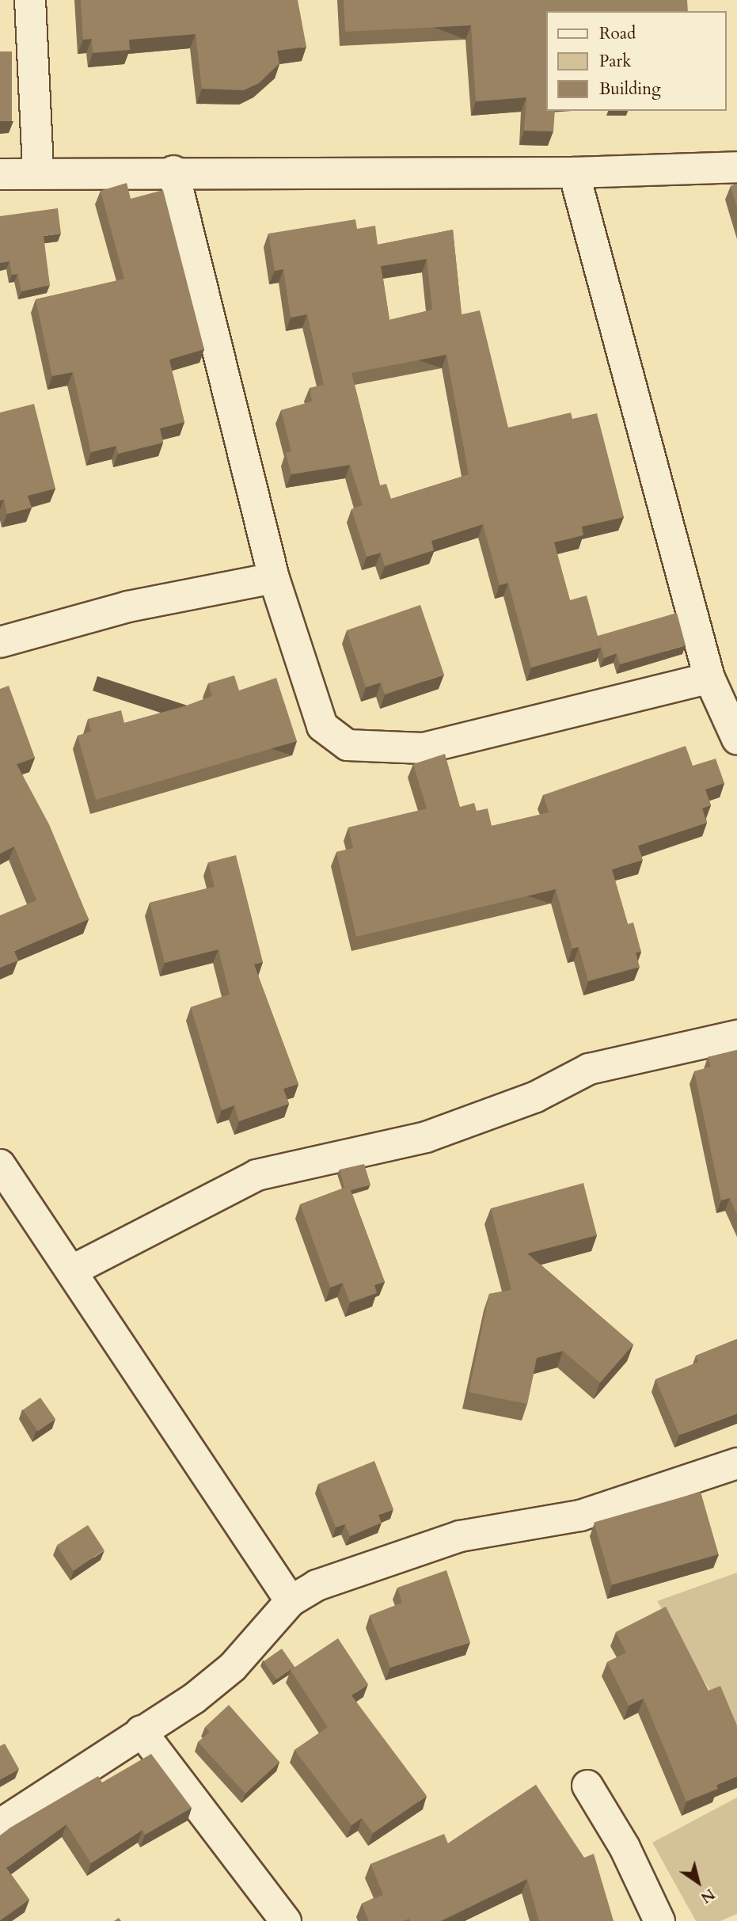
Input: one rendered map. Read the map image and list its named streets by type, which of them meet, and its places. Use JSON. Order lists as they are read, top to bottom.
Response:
{
  "legend": ["Road", "Park", "Building"],
  "north": "bottom right"
}
